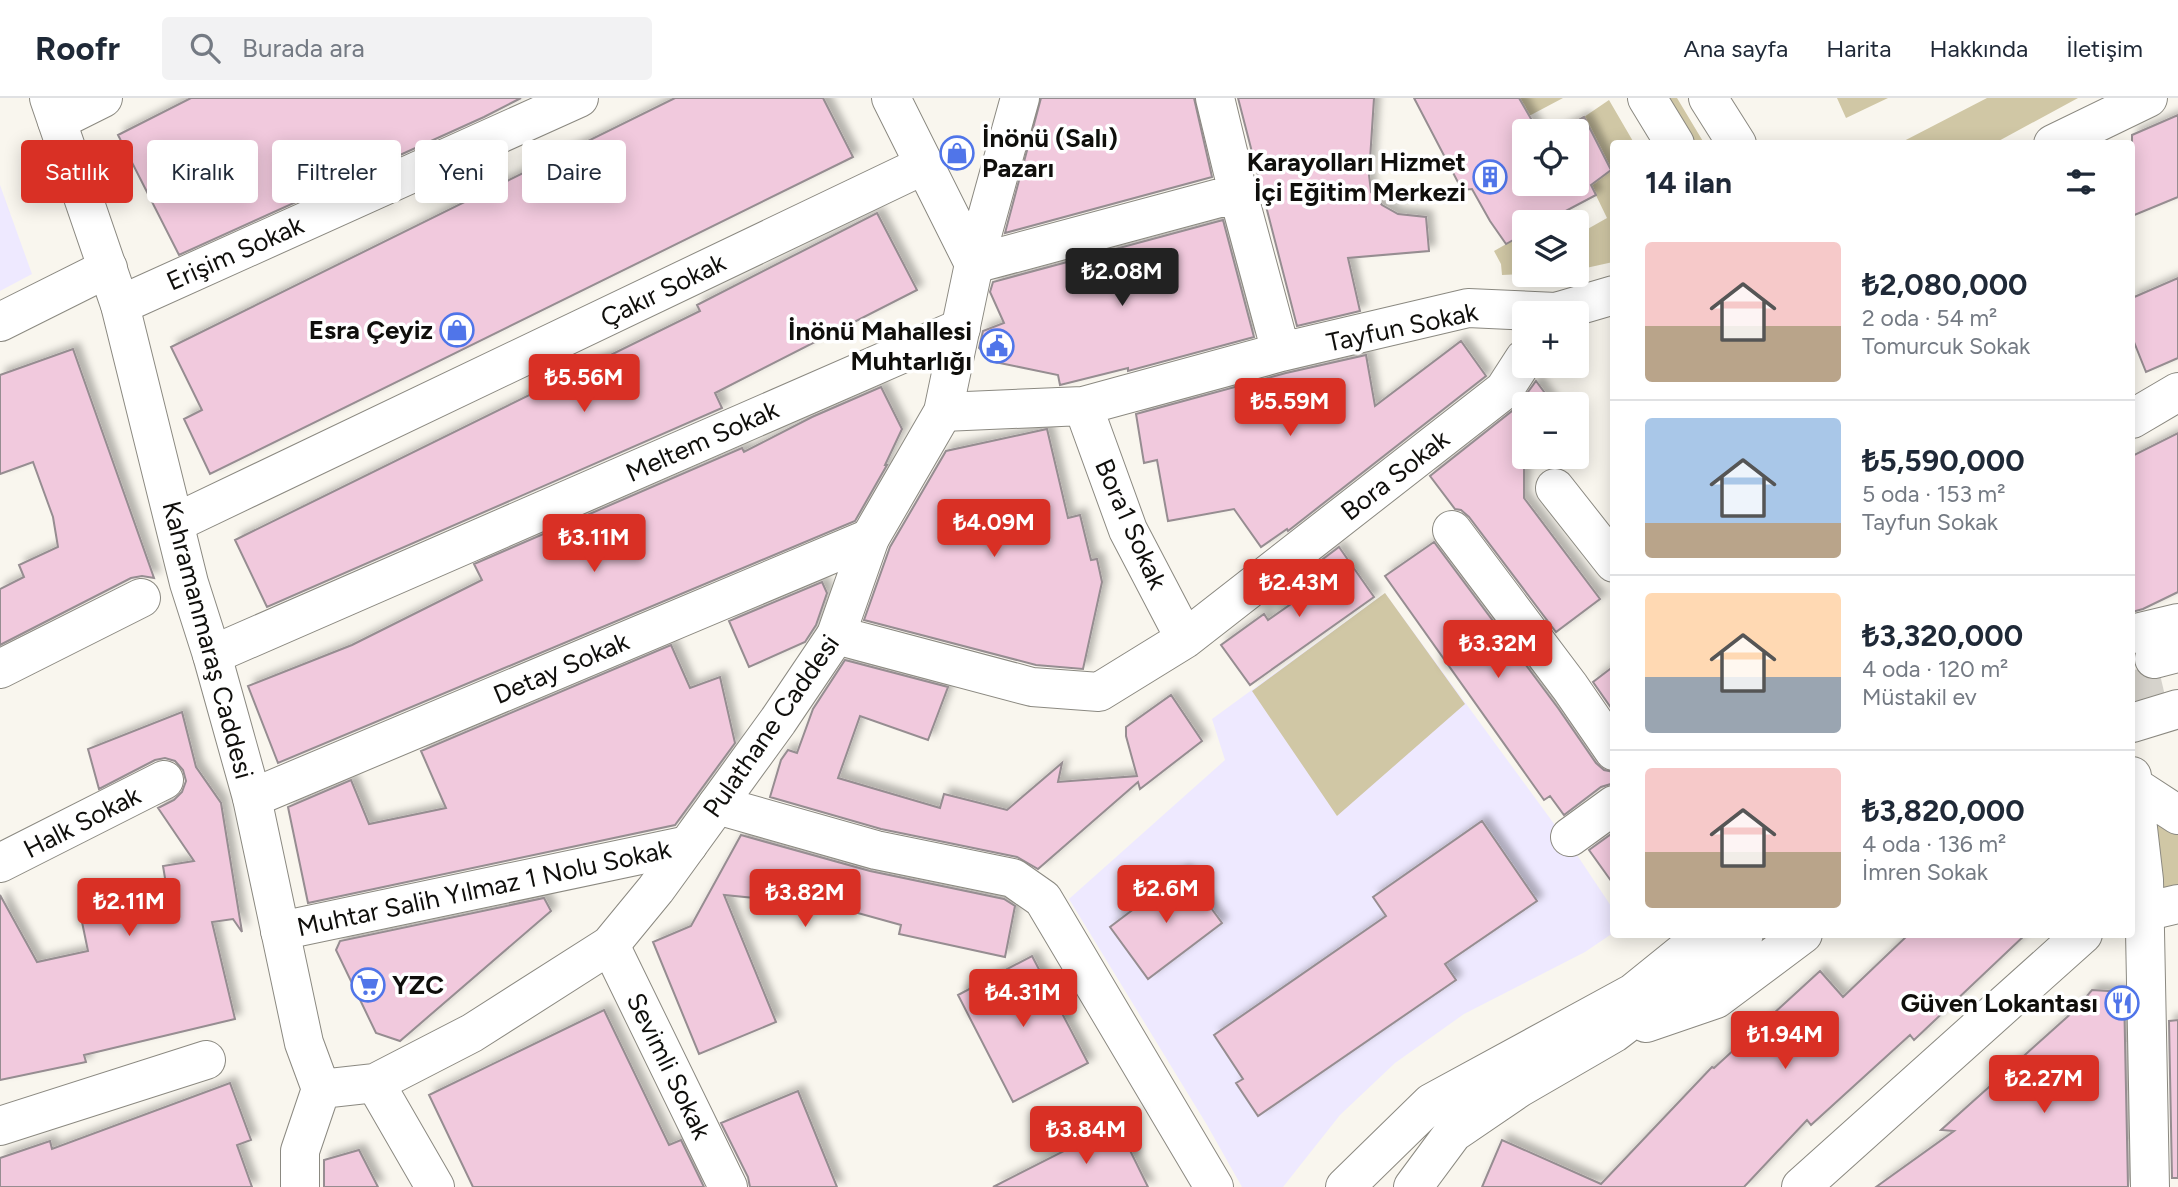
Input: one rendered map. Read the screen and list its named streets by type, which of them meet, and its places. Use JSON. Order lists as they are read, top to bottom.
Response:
{
  "streets": {
    "street": [
      "Erişim Sokak",
      "Çakır Sokak",
      "Tayfun Sokak",
      "Meltem Sokak",
      "Bora Sokak",
      "Bora1 Sokak",
      "Kahramanmaraş Caddesi",
      "Detay Sokak",
      "Pulathane Caddesi",
      "Halk Sokak",
      "Muhtar Salih Yılmaz 1 Nolu Sokak",
      "Sevimli Sokak"
    ]
  },
  "crossings": [
    ["Erişim Sokak", "Kahramanmaraş Caddesi"],
    ["Çakır Sokak", "Kahramanmaraş Caddesi"],
    ["Tayfun Sokak", "Bora1 Sokak"],
    ["Tayfun Sokak", "Pulathane Caddesi"],
    ["Meltem Sokak", "Kahramanmaraş Caddesi"],
    ["Meltem Sokak", "Pulathane Caddesi"],
    ["Bora Sokak", "Bora1 Sokak"],
    ["Bora Sokak", "Pulathane Caddesi"],
    ["Kahramanmaraş Caddesi", "Detay Sokak"],
    ["Kahramanmaraş Caddesi", "Pulathane Caddesi"],
    ["Kahramanmaraş Caddesi", "Muhtar Salih Yılmaz 1 Nolu Sokak"],
    ["Detay Sokak", "Pulathane Caddesi"],
    ["Pulathane Caddesi", "Muhtar Salih Yılmaz 1 Nolu Sokak"],
    ["Pulathane Caddesi", "Sevimli Sokak"]
  ],
  "places": {
    "shop": ["İnönü (Salı) Pazarı", "Esra Çeyiz"],
    "building": ["Karayolları Hizmet İçi Eğitim Merkezi"],
    "public building": ["İnönü Mahallesi Muhtarlığı"],
    "supermarket": ["YZC"],
    "restaurant": ["Güven Lokantası"]
  },
  "page": {
    "header": "Roofr",
    "search": "Burada ara",
    "nav": [
      "Ana sayfa",
      "Harita",
      "Hakkında",
      "İletişim"
    ],
    "map_buttons": ["+", "−"],
    "chip": [
      "Satılık",
      "Kiralık",
      "Filtreler",
      "Yeni",
      "Daire"
    ],
    "heading": "14 ilan",
    "list": [
      {
        "name": "₺2,080,000",
        "note": "2 oda · 54 m² · Tomurcuk Sokak"
      },
      {
        "name": "₺5,590,000",
        "note": "5 oda · 153 m² · Tayfun Sokak"
      },
      {
        "name": "₺3,320,000",
        "note": "4 oda · 120 m² · Müstakil ev"
      },
      {
        "name": "₺3,820,000",
        "note": "4 oda · 136 m² · İmren Sokak"
      }
    ],
    "price": [
      "₺2.08M",
      "₺5.56M",
      "₺5.59M",
      "₺4.09M",
      "₺3.11M",
      "₺2.43M",
      "₺3.32M",
      "₺2.6M",
      "₺3.82M",
      "₺2.11M",
      "₺4.31M",
      "₺1.94M",
      "₺2.27M",
      "₺3.84M"
    ]
  }
}
